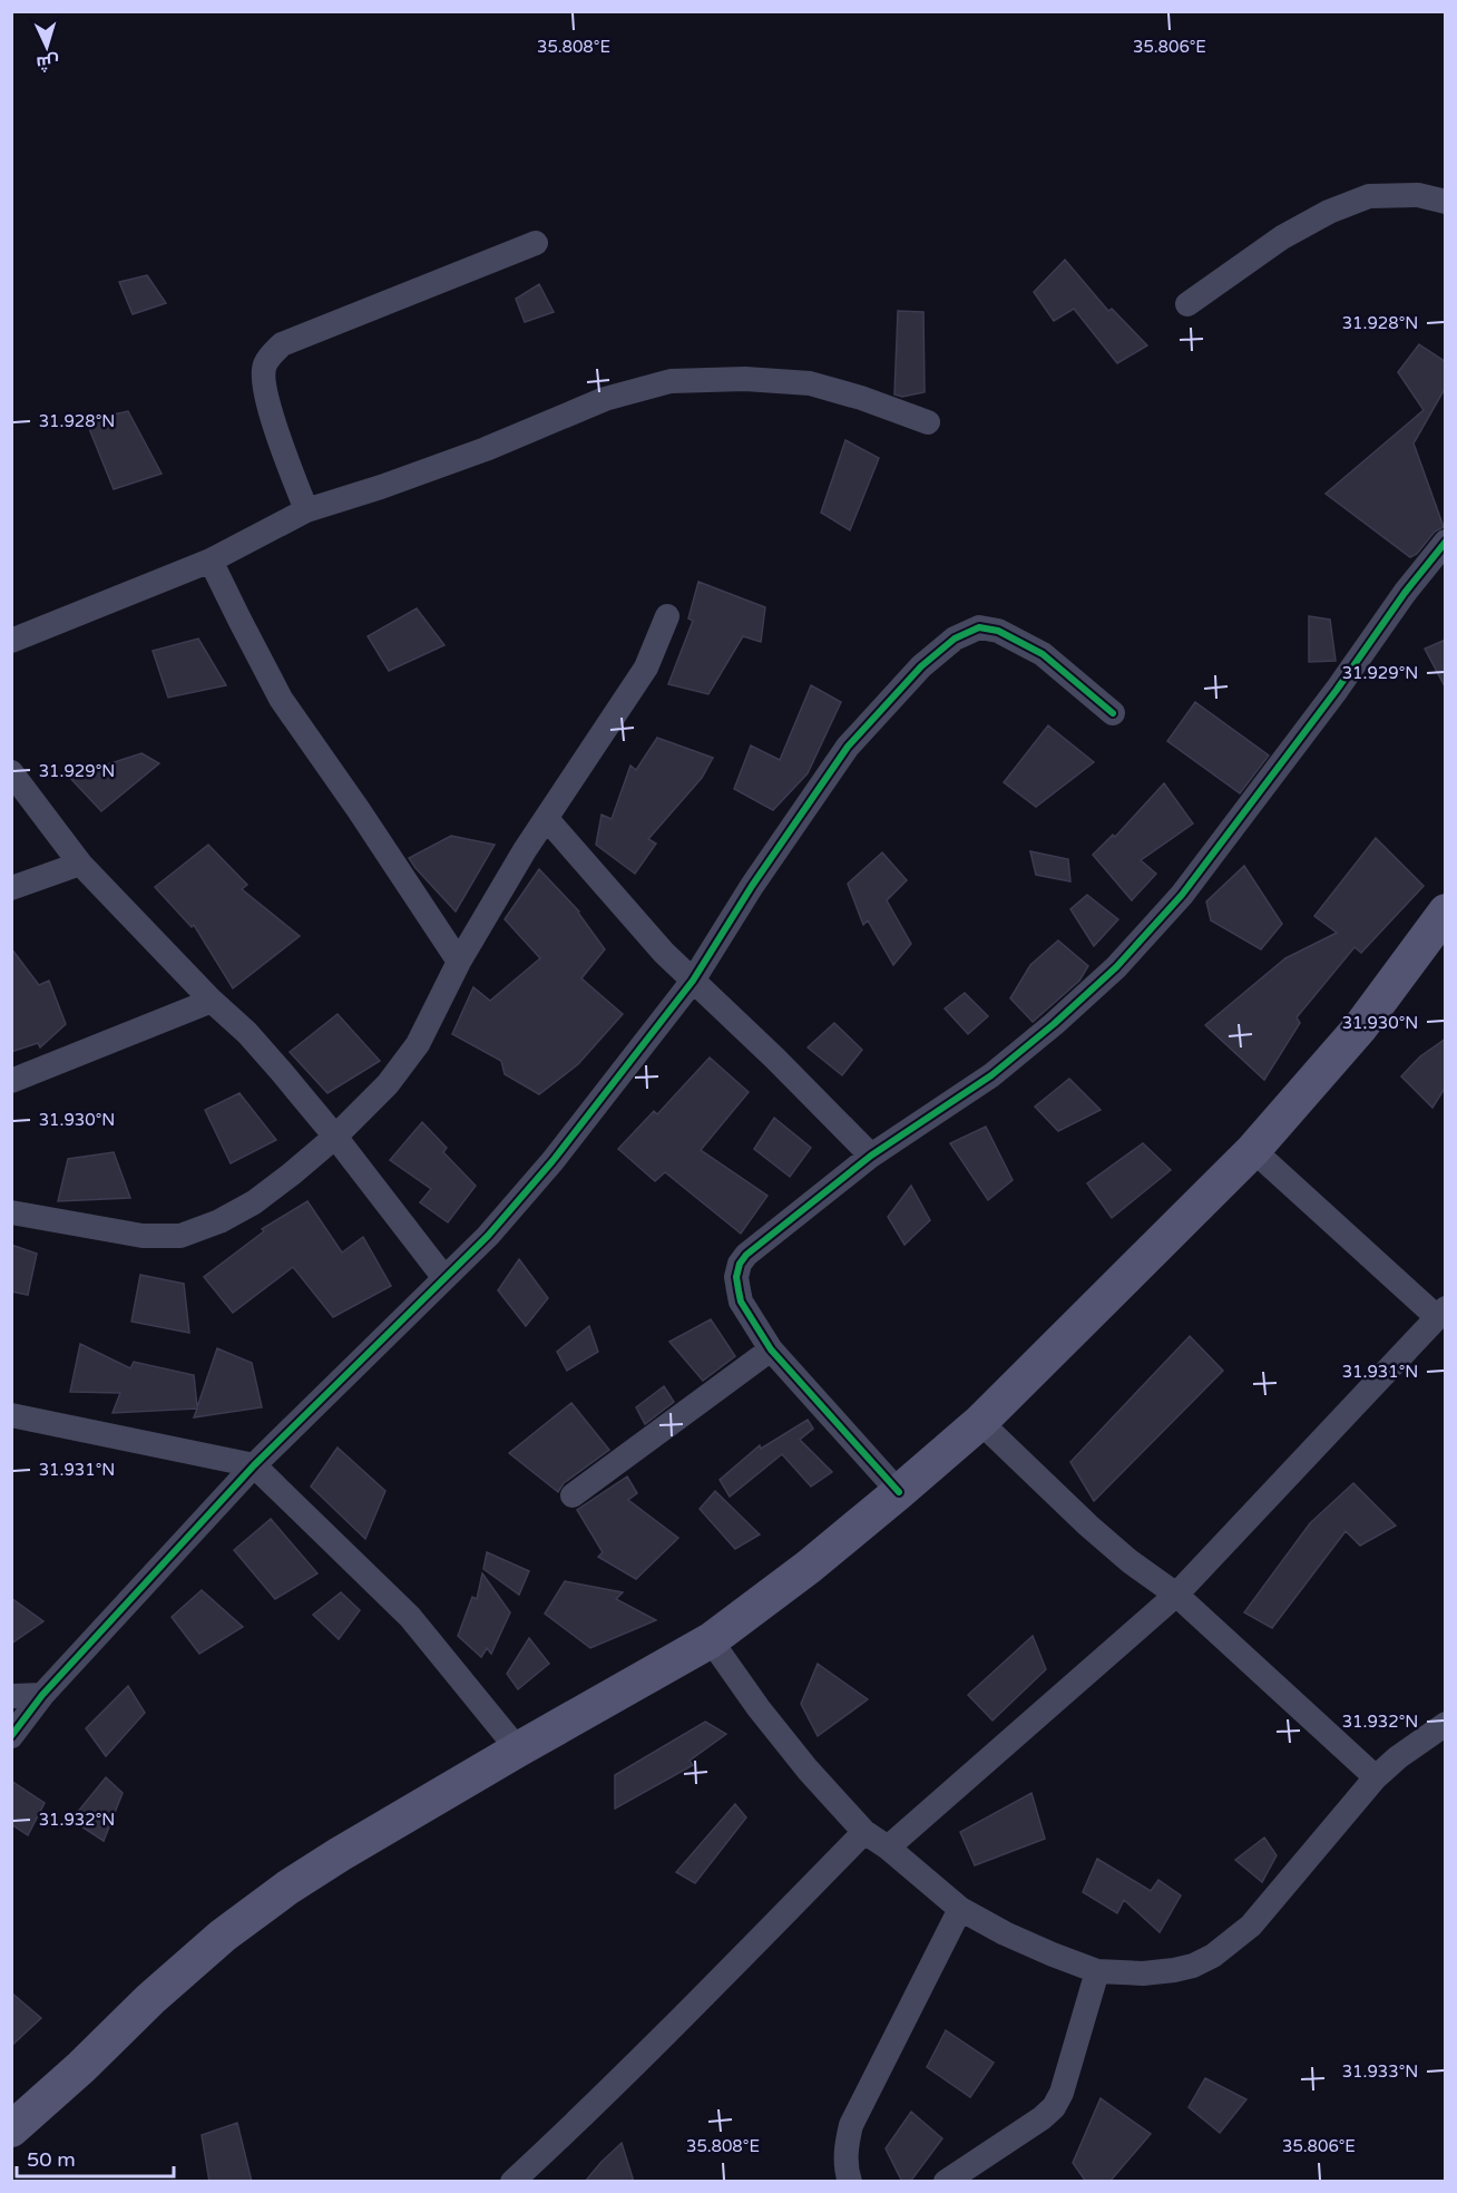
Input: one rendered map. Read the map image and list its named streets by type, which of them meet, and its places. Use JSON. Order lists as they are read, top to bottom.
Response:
{
  "scale_bar": "50 m",
  "north": "bottom",
  "coordinates": [
    "35.808°E",
    "35.806°E",
    "31.928°N",
    "31.929°N",
    "31.930°N",
    "31.931°N",
    "31.932°N",
    "31.933°N"
  ]
}
